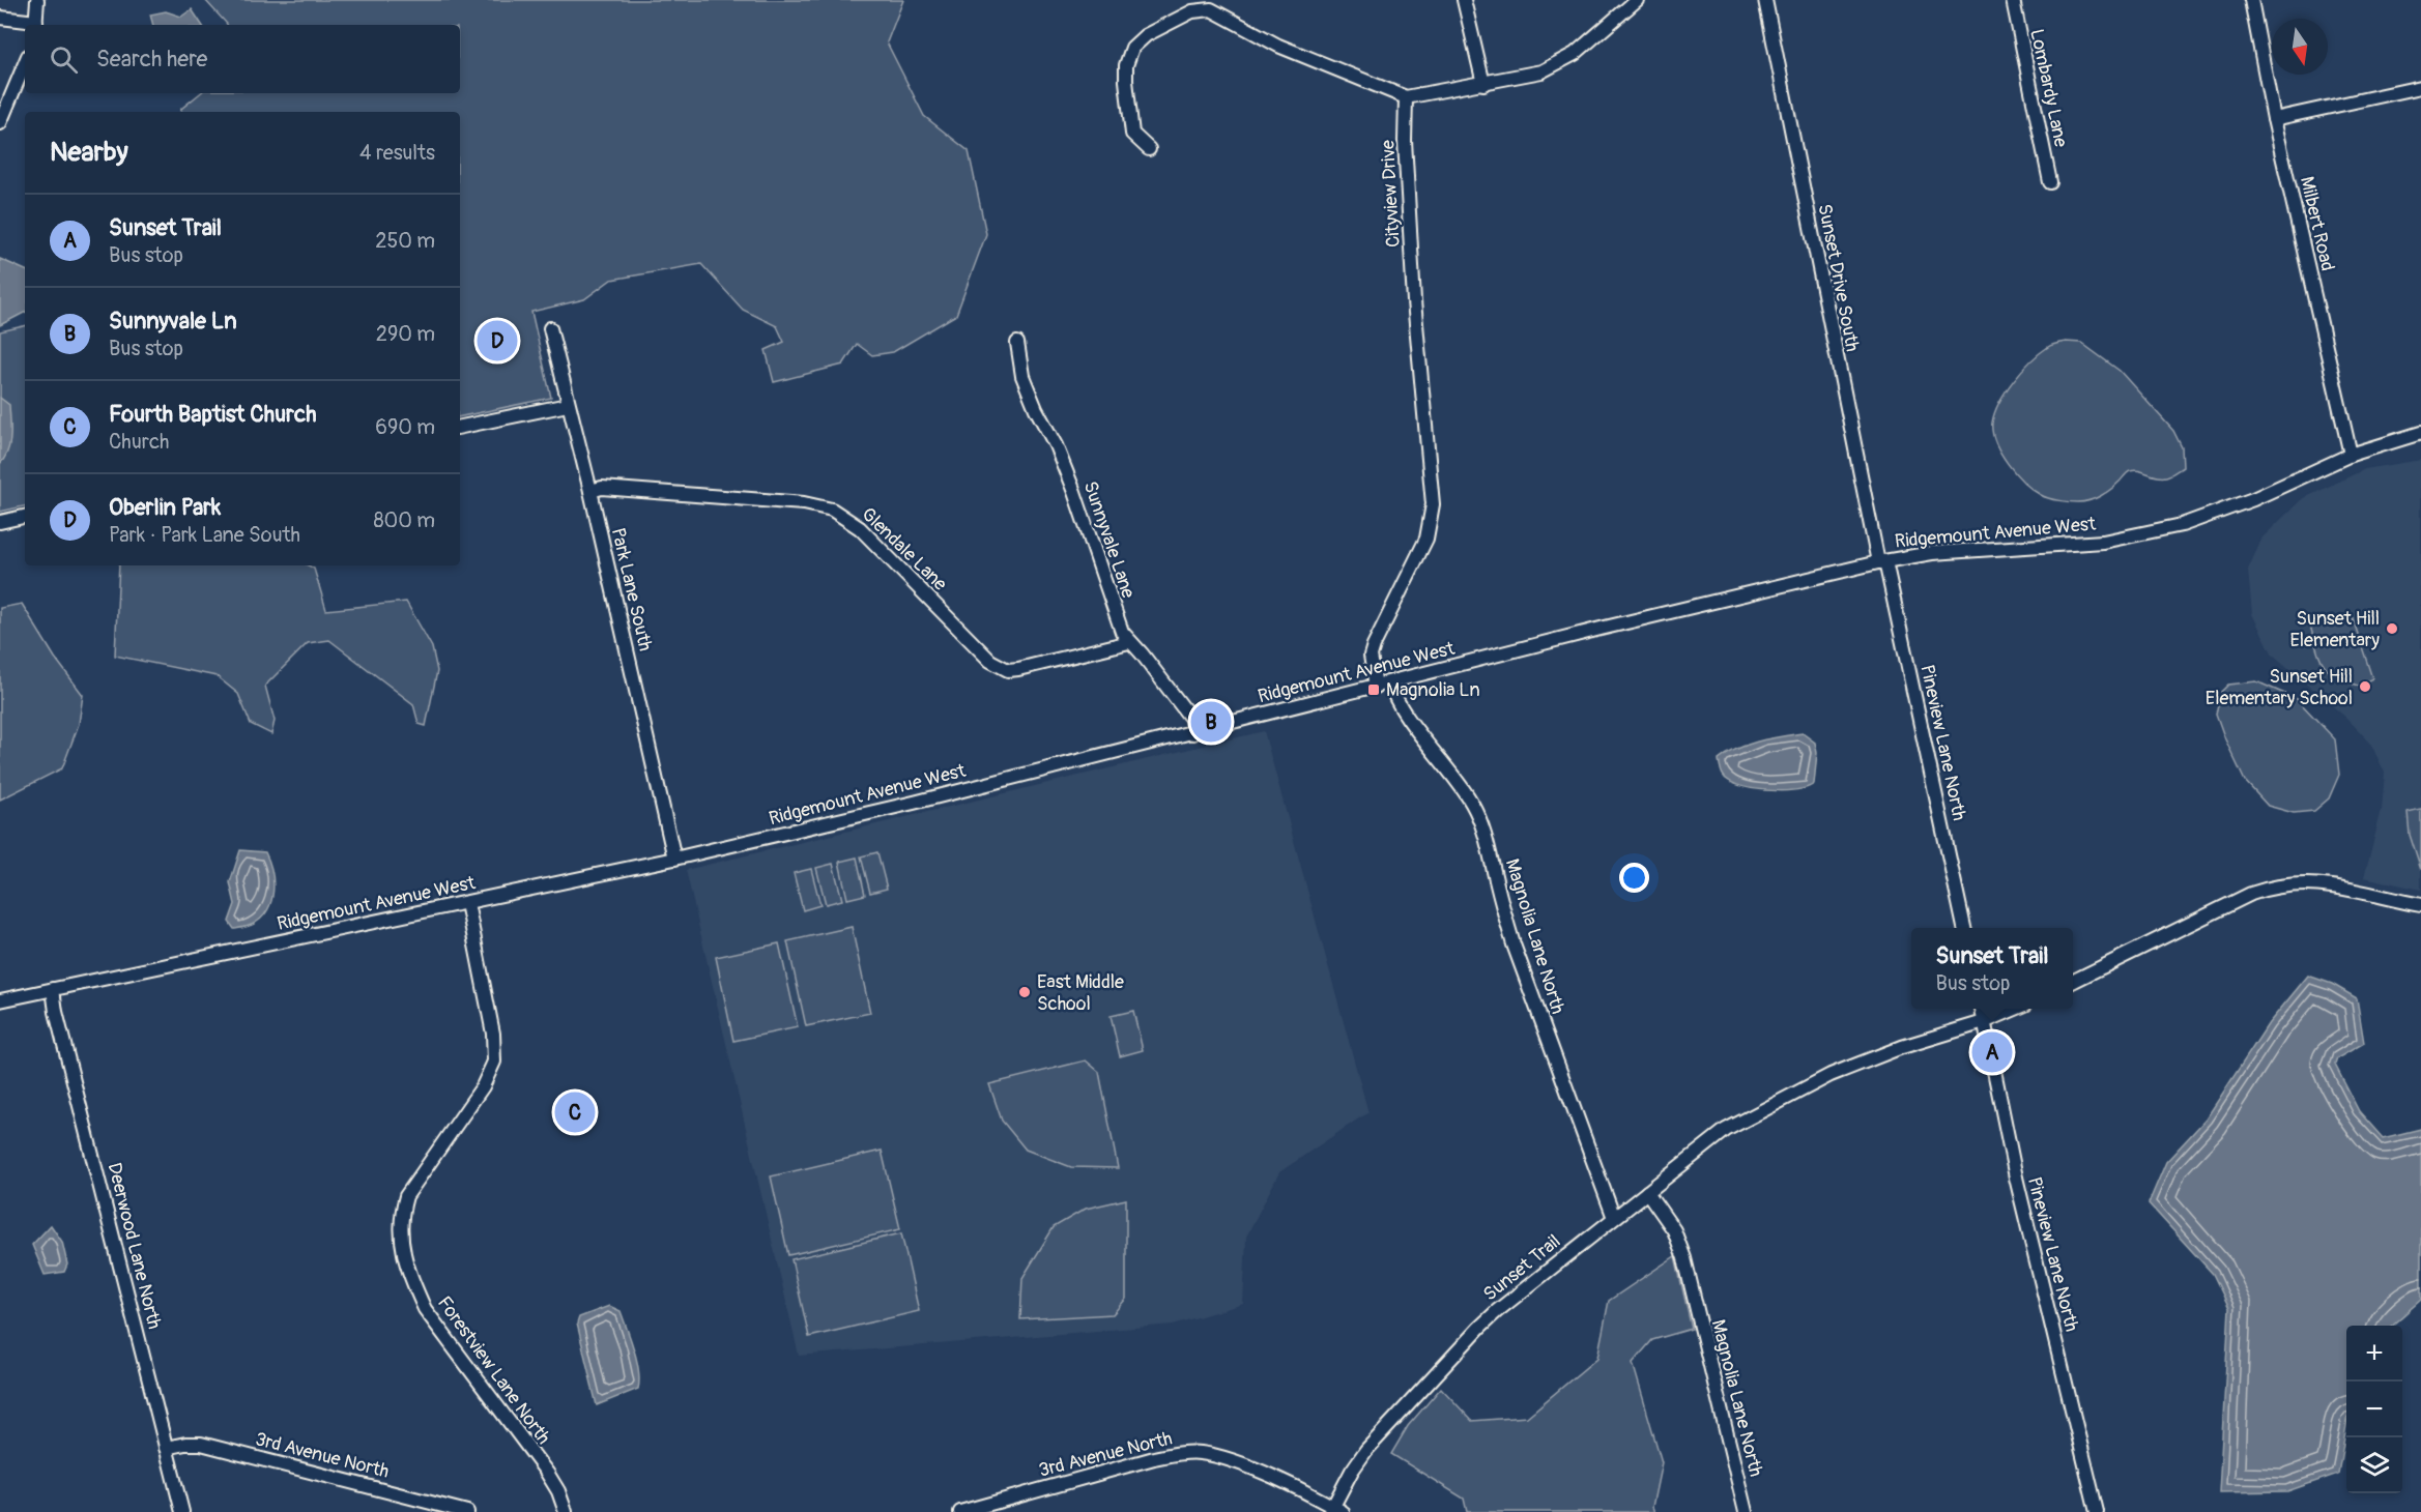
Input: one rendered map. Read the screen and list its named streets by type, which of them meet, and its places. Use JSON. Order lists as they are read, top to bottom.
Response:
{
  "streets": {
    "street": [
      "Lombardy Lane",
      "Cityview Drive",
      "Milbert Road",
      "Sunset Drive South",
      "Ridgemount Avenue West",
      "Sunnyvale Lane",
      "Glendale Lane",
      "Park Lane South",
      "Pineview Lane North",
      "Magnolia Lane North",
      "Deerwood Lane North",
      "Sunset Trail",
      "Forestview Lane North",
      "3rd Avenue North"
    ]
  },
  "crossings": [
    ["Cityview Drive", "Ridgemount Avenue West"],
    ["Milbert Road", "Ridgemount Avenue West"],
    ["Sunset Drive South", "Ridgemount Avenue West"],
    ["Sunset Drive South", "Pineview Lane North"],
    ["Ridgemount Avenue West", "Sunnyvale Lane"],
    ["Ridgemount Avenue West", "Park Lane South"],
    ["Ridgemount Avenue West", "Pineview Lane North"],
    ["Ridgemount Avenue West", "Magnolia Lane North"],
    ["Ridgemount Avenue West", "Deerwood Lane North"],
    ["Ridgemount Avenue West", "Forestview Lane North"],
    ["Sunnyvale Lane", "Glendale Lane"],
    ["Glendale Lane", "Park Lane South"],
    ["Pineview Lane North", "Sunset Trail"],
    ["Magnolia Lane North", "Sunset Trail"],
    ["Deerwood Lane North", "3rd Avenue North"],
    ["Sunset Trail", "3rd Avenue North"]
  ],
  "places": {
    "other": ["Sunset Hill Elementary", "Sunset Hill Elementary School", "East Middle School"],
    "transit": ["Magnolia Ln"]
  },
  "north": "bottom",
  "page": {
    "search": "Search here",
    "heading": ["Nearby", "4 results"],
    "list": [
      {
        "mark": "A",
        "name": "Sunset Trail",
        "note": "Bus stop",
        "value": "250 m"
      },
      {
        "mark": "B",
        "name": "Sunnyvale Ln",
        "note": "Bus stop",
        "value": "290 m"
      },
      {
        "mark": "C",
        "name": "Fourth Baptist Church",
        "note": "Church",
        "value": "690 m"
      },
      {
        "mark": "D",
        "name": "Oberlin Park",
        "note": "Park · Park Lane South",
        "value": "800 m"
      }
    ],
    "pins": [
      "D",
      "B",
      "A",
      "C"
    ],
    "popup": ["Sunset Trail", "Bus stop"],
    "map_buttons": ["+", "−"]
  }
}
